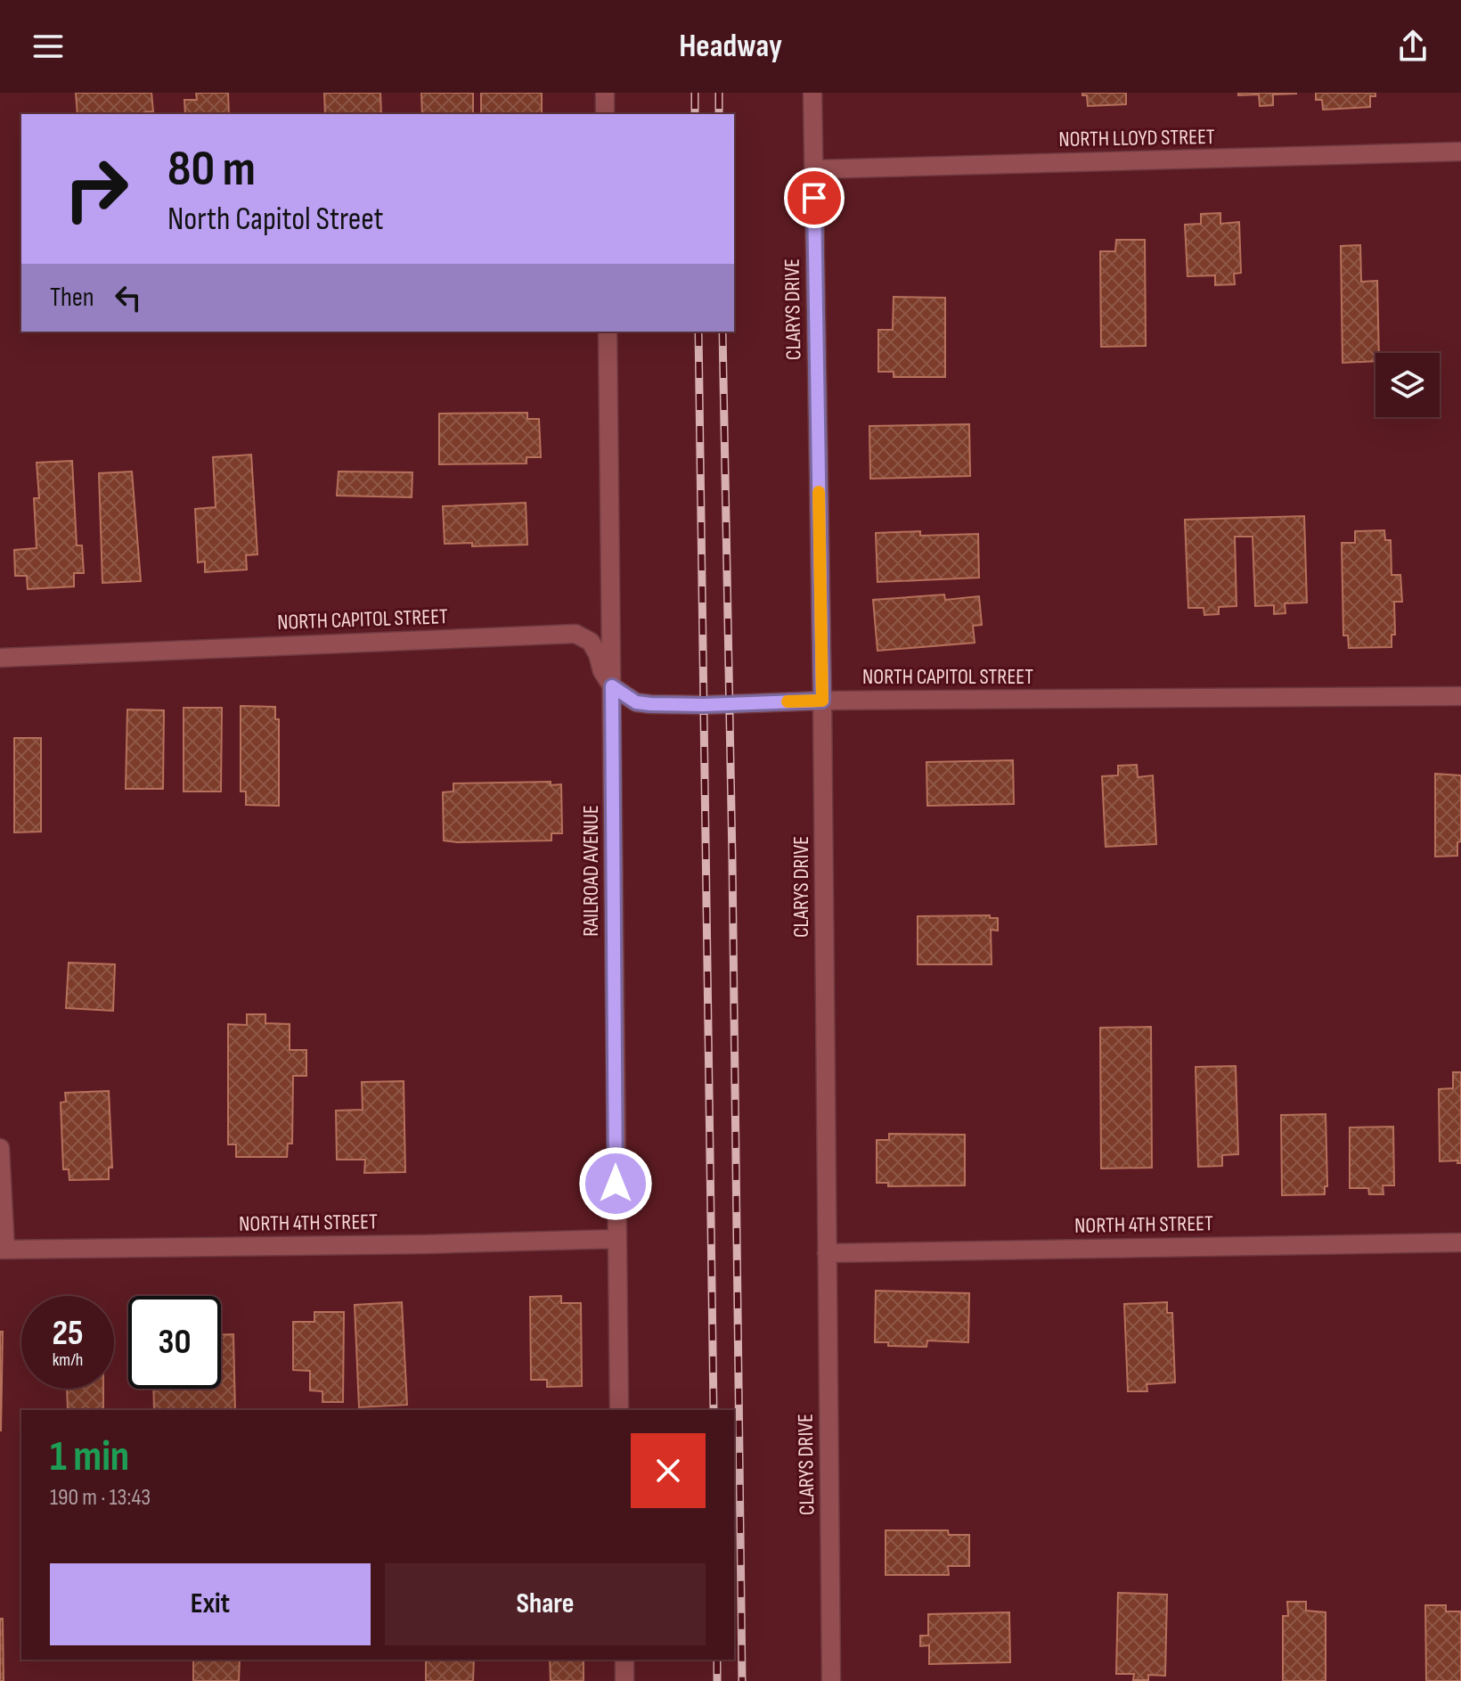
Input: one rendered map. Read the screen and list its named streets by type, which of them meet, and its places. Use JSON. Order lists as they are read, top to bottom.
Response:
{
  "streets": {
    "street": [
      "NORTH LLOYD STREET",
      "CLARYS DRIVE",
      "NORTH CAPITOL STREET",
      "RAILROAD AVENUE",
      "NORTH 4TH STREET"
    ]
  },
  "crossings": [
    ["NORTH LLOYD STREET", "CLARYS DRIVE"],
    ["CLARYS DRIVE", "NORTH CAPITOL STREET"],
    ["CLARYS DRIVE", "NORTH 4TH STREET"],
    ["NORTH CAPITOL STREET", "RAILROAD AVENUE"],
    ["RAILROAD AVENUE", "NORTH 4TH STREET"]
  ],
  "page": {
    "header": "Headway",
    "turn": ["80 m", "North Capitol Street"],
    "then": "Then",
    "speed": "25 km/h",
    "limit": "30",
    "heading": ["1 min", "190 m · 13:43"],
    "buttons": ["Exit", "Share"]
  }
}
